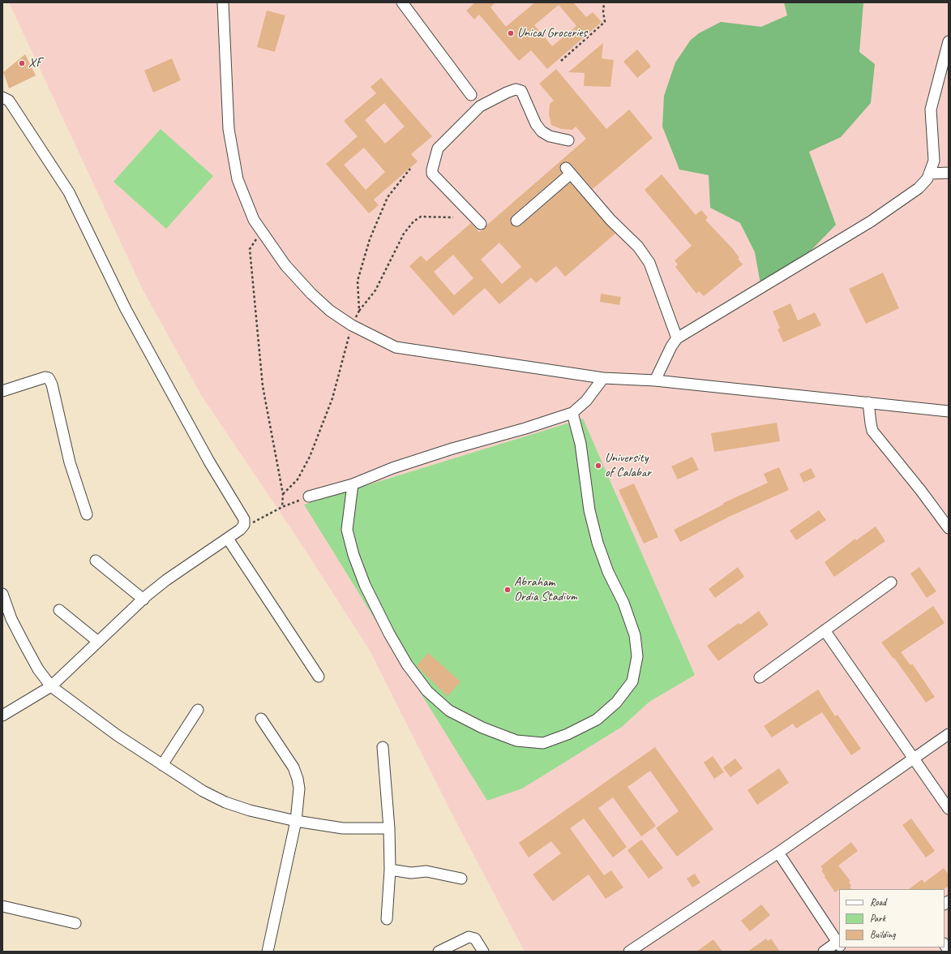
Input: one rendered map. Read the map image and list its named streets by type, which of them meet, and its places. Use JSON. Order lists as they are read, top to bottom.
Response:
{
  "places": [
    "Unical Groceries",
    "XF",
    "University of Calabar",
    "Abraham Ordia Stadium"
  ],
  "legend": ["Road", "Park", "Building"]
}
